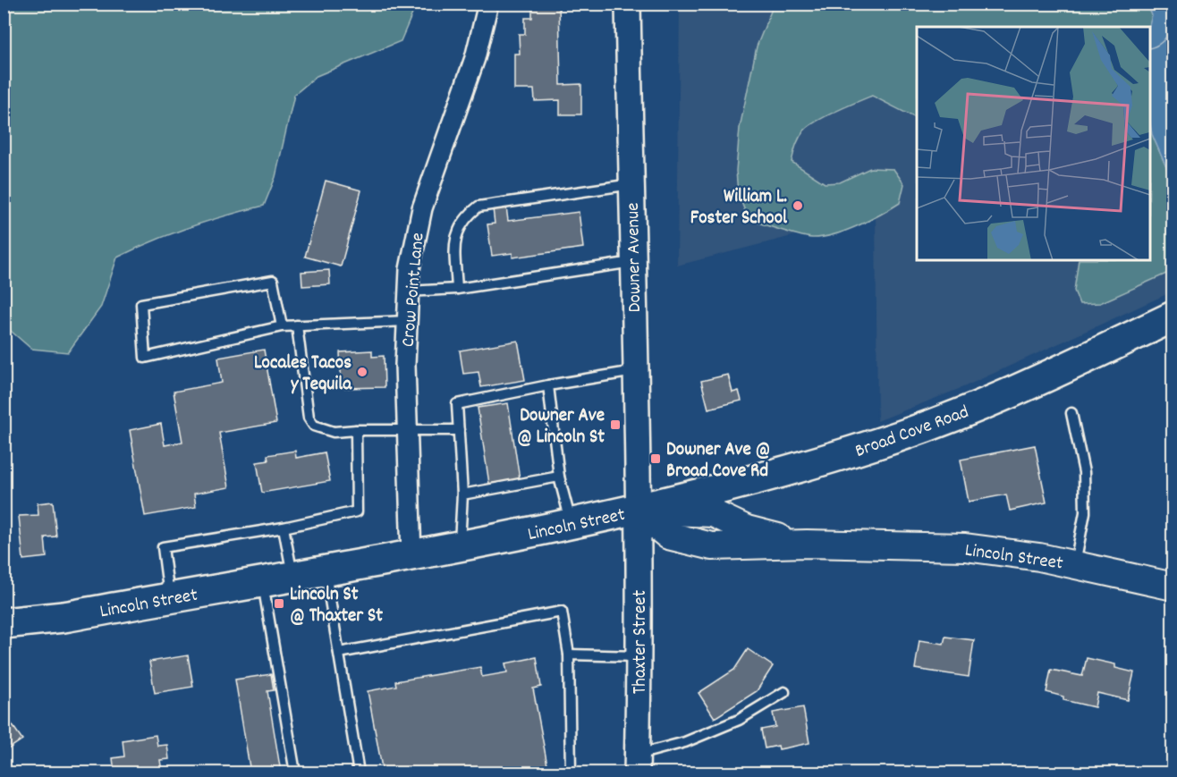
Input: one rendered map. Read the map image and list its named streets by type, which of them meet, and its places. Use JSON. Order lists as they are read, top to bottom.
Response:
{
  "streets": {
    "main road": ["Broad Cove Road", "Lincoln Street"],
    "street": ["Downer Avenue", "Crow Point Lane", "Thaxter Street"]
  },
  "crossings": [
    ["Downer Avenue", "Broad Cove Road"],
    ["Downer Avenue", "Lincoln Street"],
    ["Downer Avenue", "Thaxter Street"],
    ["Crow Point Lane", "Lincoln Street"],
    ["Broad Cove Road", "Lincoln Street"],
    ["Broad Cove Road", "Thaxter Street"],
    ["Lincoln Street", "Thaxter Street"]
  ],
  "places": {
    "other": ["William L. Foster School", "Locales Tacos y Tequila"],
    "transit": ["Downer Ave @ Lincoln St", "Downer Ave @ Broad Cove Rd", "Lincoln St @ Thaxter St"]
  }
}
